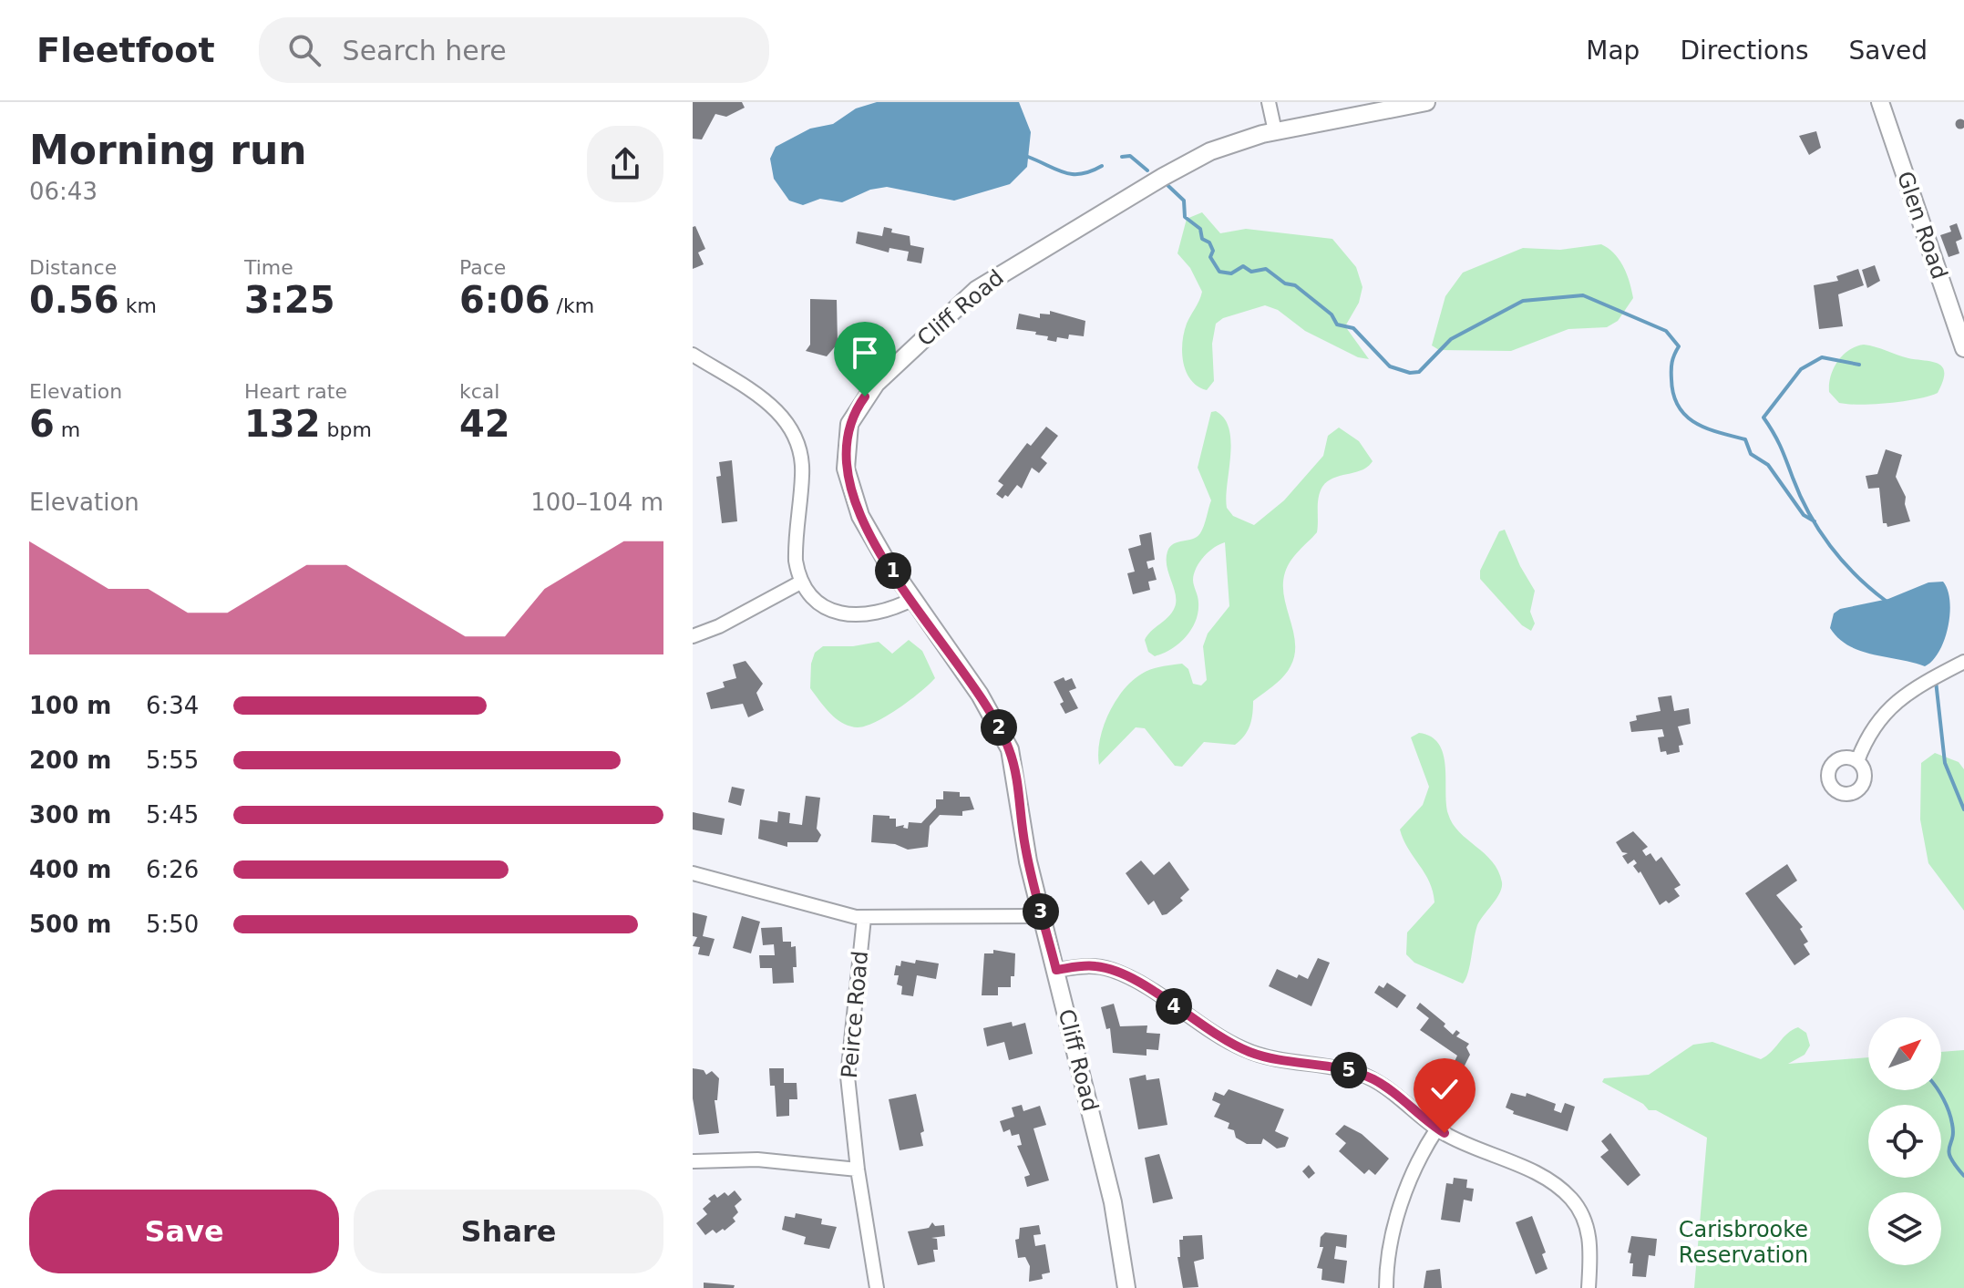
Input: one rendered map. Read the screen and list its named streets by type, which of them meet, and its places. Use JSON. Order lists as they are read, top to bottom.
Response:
{
  "streets": {
    "street": ["Glen Road", "Cliff Road", "Peirce Road"]
  },
  "parks": ["Carisbrooke Reservation"],
  "north": "top right",
  "page": {
    "header": "Fleetfoot",
    "search": "Search here",
    "nav": ["Map", "Directions", "Saved"],
    "heading": ["Morning run", "06:43"],
    "stats": [
      ["Distance", "0.56 km"],
      ["Time", "3:25"],
      ["Pace", "6:06 /km"],
      ["Elevation", "6 m"],
      ["Heart rate", "132 bpm"],
      ["kcal", "42"]
    ],
    "chart": ["Elevation", "100–104 m"],
    "pins": [
      "1",
      "2",
      "3",
      "4",
      "5"
    ],
    "list": [
      {
        "name": "100 m",
        "note": "6:34"
      },
      {
        "name": "200 m",
        "note": "5:55"
      },
      {
        "name": "300 m",
        "note": "5:45"
      },
      {
        "name": "400 m",
        "note": "6:26"
      },
      {
        "name": "500 m",
        "note": "5:50"
      }
    ],
    "buttons": ["Save", "Share"]
  }
}
